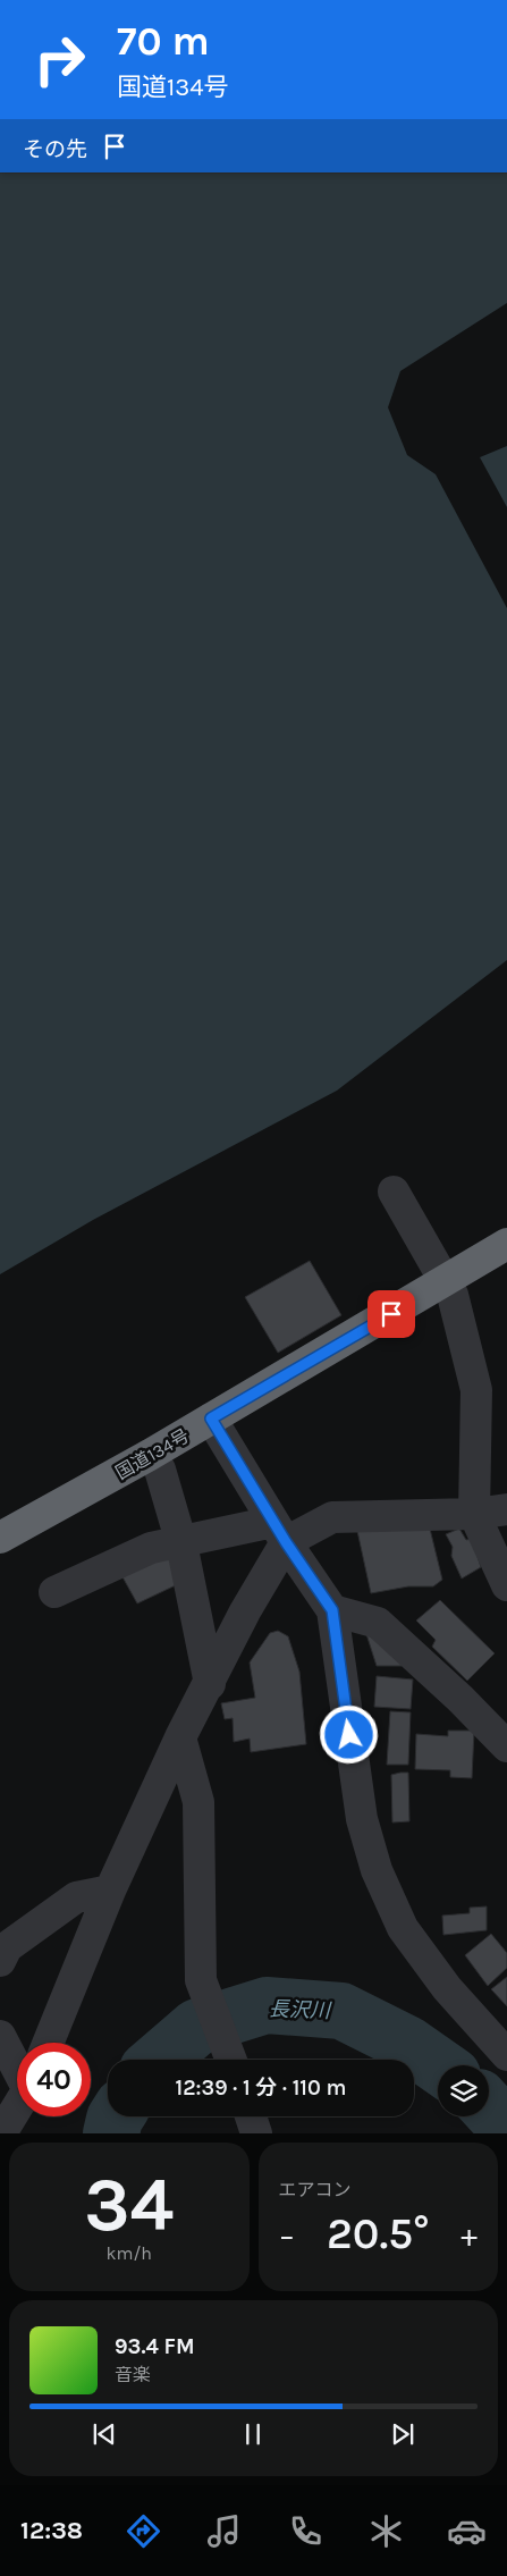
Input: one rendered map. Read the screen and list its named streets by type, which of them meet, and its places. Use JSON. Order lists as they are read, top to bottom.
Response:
{
  "streets": {
    "highway": ["国道134号"]
  },
  "water": ["長沢川"],
  "page": {
    "turn": ["70 m", "国道134号"],
    "then": "その先",
    "limit": "40",
    "trip": "12:39 · 1 分 · 110 m",
    "tile": [
      ["34", "km/h"],
      "エアコン"
    ],
    "heat": ["−", "20.5°", "+"],
    "song": ["93.4 FM", "音楽"],
    "tabs": "12:38"
  }
}
